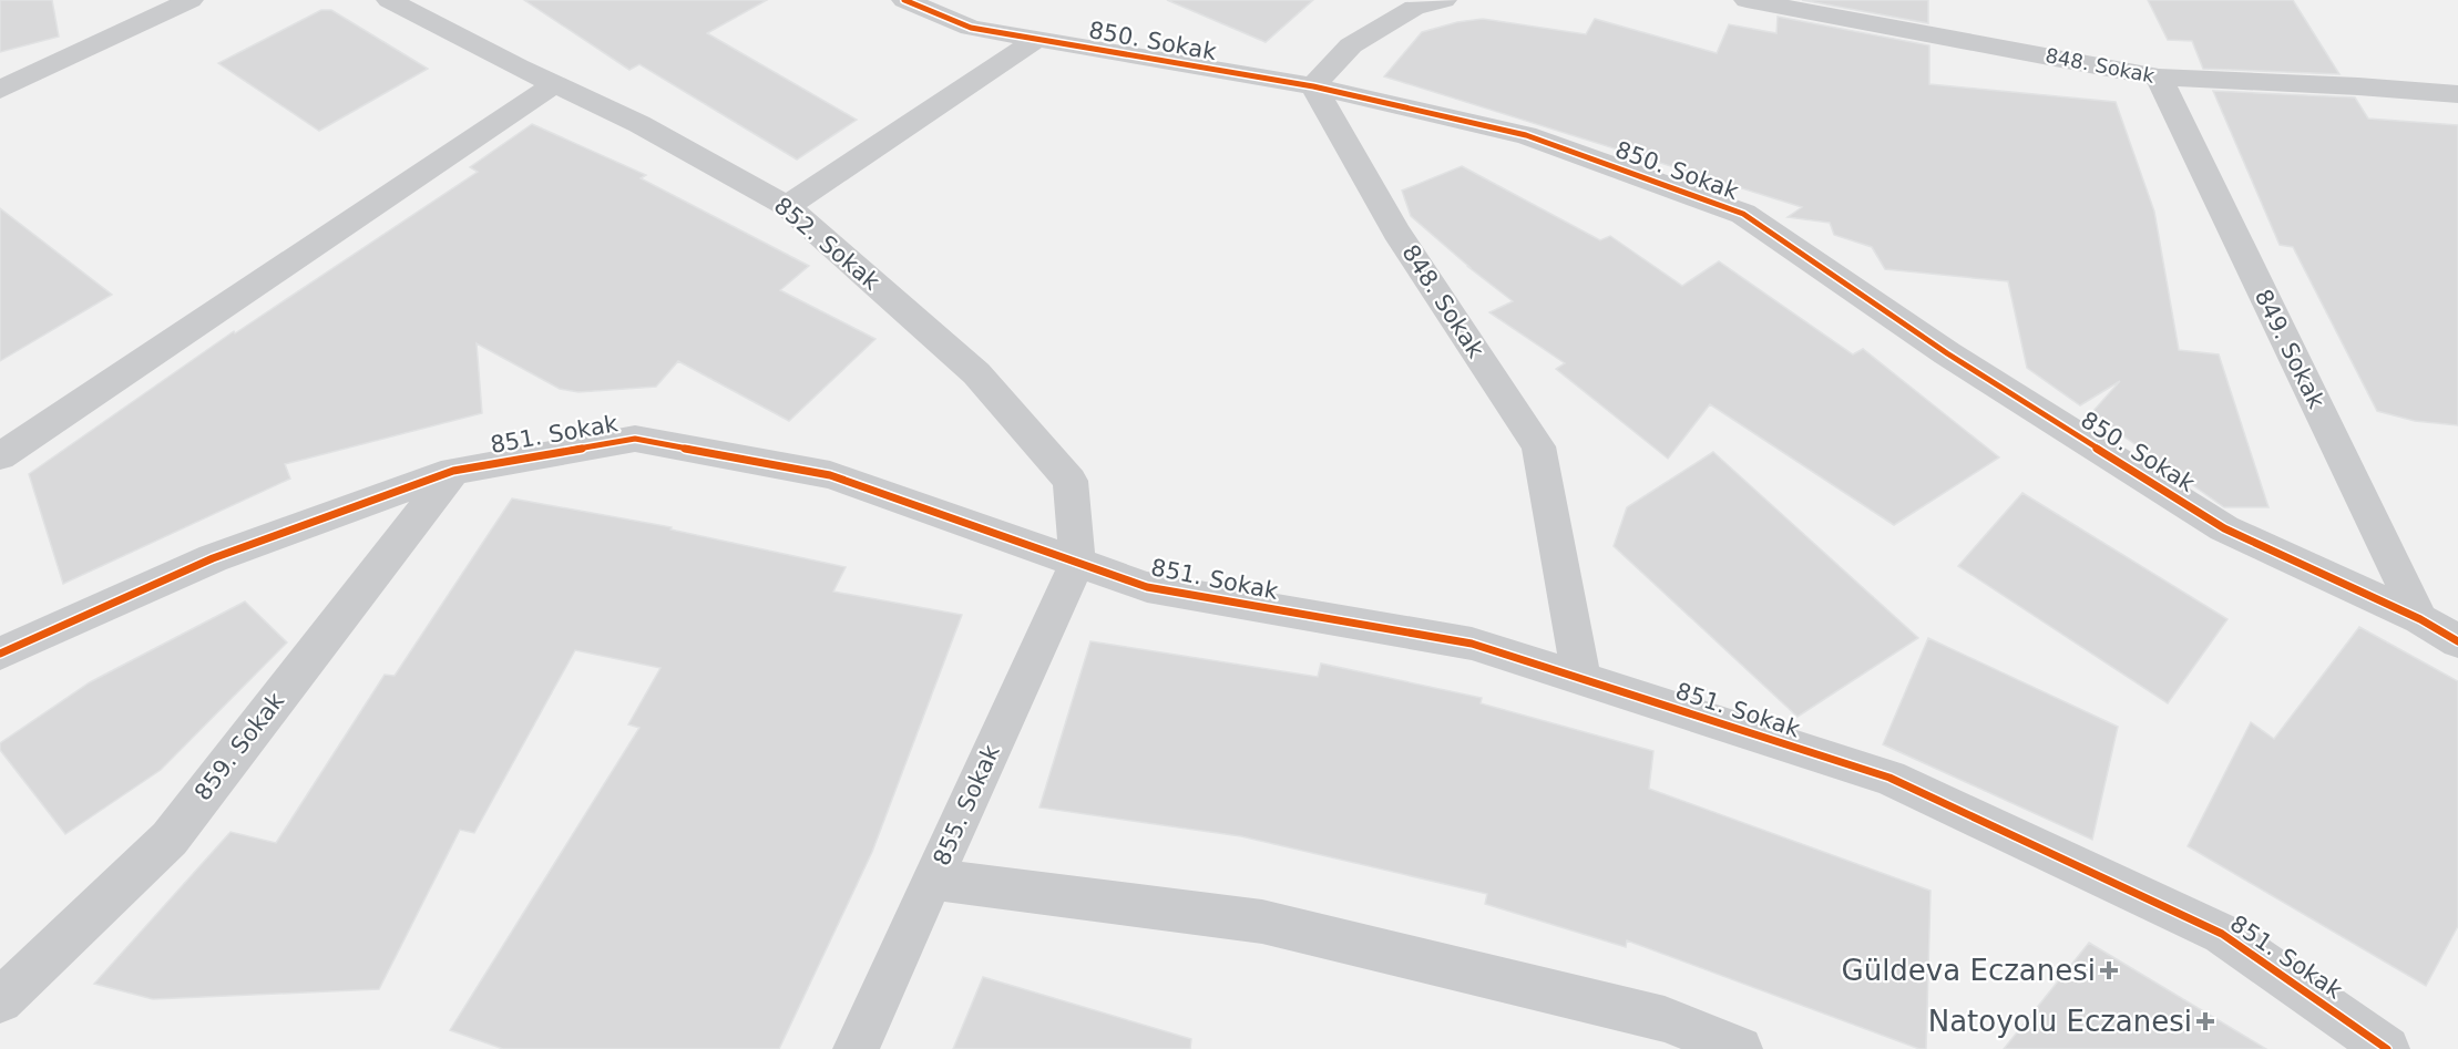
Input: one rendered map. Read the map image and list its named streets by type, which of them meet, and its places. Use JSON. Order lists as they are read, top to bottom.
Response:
{
  "streets": {
    "street": [
      "850. Sokak",
      "848. Sokak",
      "852. Sokak",
      "849. Sokak",
      "851. Sokak",
      "859. Sokak",
      "855. Sokak"
    ]
  },
  "crossings": [
    ["850. Sokak", "848. Sokak"],
    ["850. Sokak", "849. Sokak"],
    ["848. Sokak", "849. Sokak"],
    ["848. Sokak", "851. Sokak"],
    ["852. Sokak", "851. Sokak"],
    ["852. Sokak", "855. Sokak"],
    ["851. Sokak", "859. Sokak"],
    ["851. Sokak", "855. Sokak"]
  ],
  "places": {
    "health": ["Güldeva Eczanesi", "Natoyolu Eczanesi"]
  }
}
